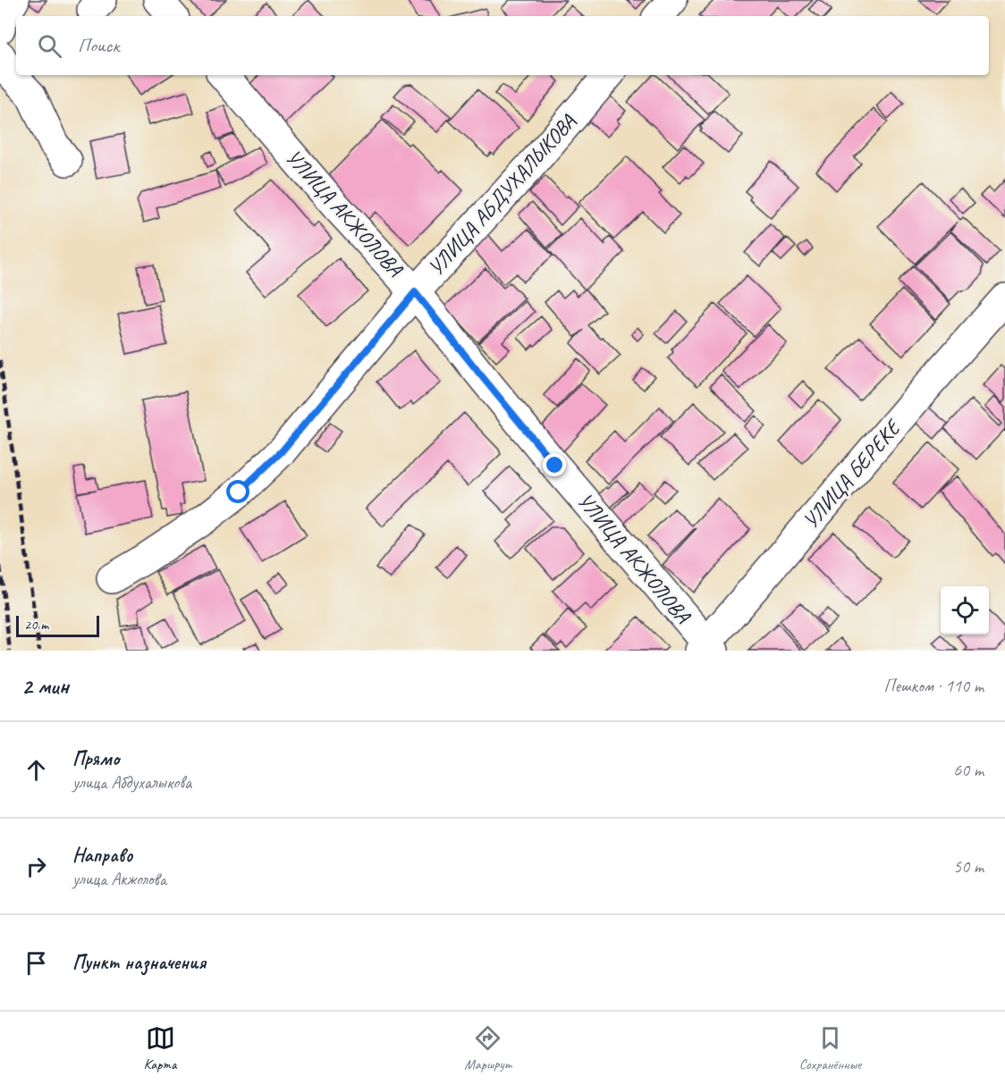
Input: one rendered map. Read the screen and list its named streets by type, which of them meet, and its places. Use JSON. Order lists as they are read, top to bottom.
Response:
{
  "streets": {
    "street": ["УЛИЦА АБДУХАЛЫКОВА", "УЛИЦА АКЖОЛОВА", "УЛИЦА БЕРЕКЕ"]
  },
  "crossings": [
    ["УЛИЦА АБДУХАЛЫКОВА", "УЛИЦА АКЖОЛОВА"],
    ["УЛИЦА АКЖОЛОВА", "УЛИЦА БЕРЕКЕ"]
  ],
  "scale_bar": "20 m",
  "page": {
    "search": "Поиск",
    "scale": "20 m",
    "heading": ["2 мин", "Пешком · 110 m"],
    "list": [
      ["Прямо", "улица Абдухалыкова", "60 m"],
      ["Направо", "улица Акжолова", "50 m"],
      "Пункт назначения"
    ],
    "nav": ["Карта", "Маршрут", "Сохранённые"]
  }
}
